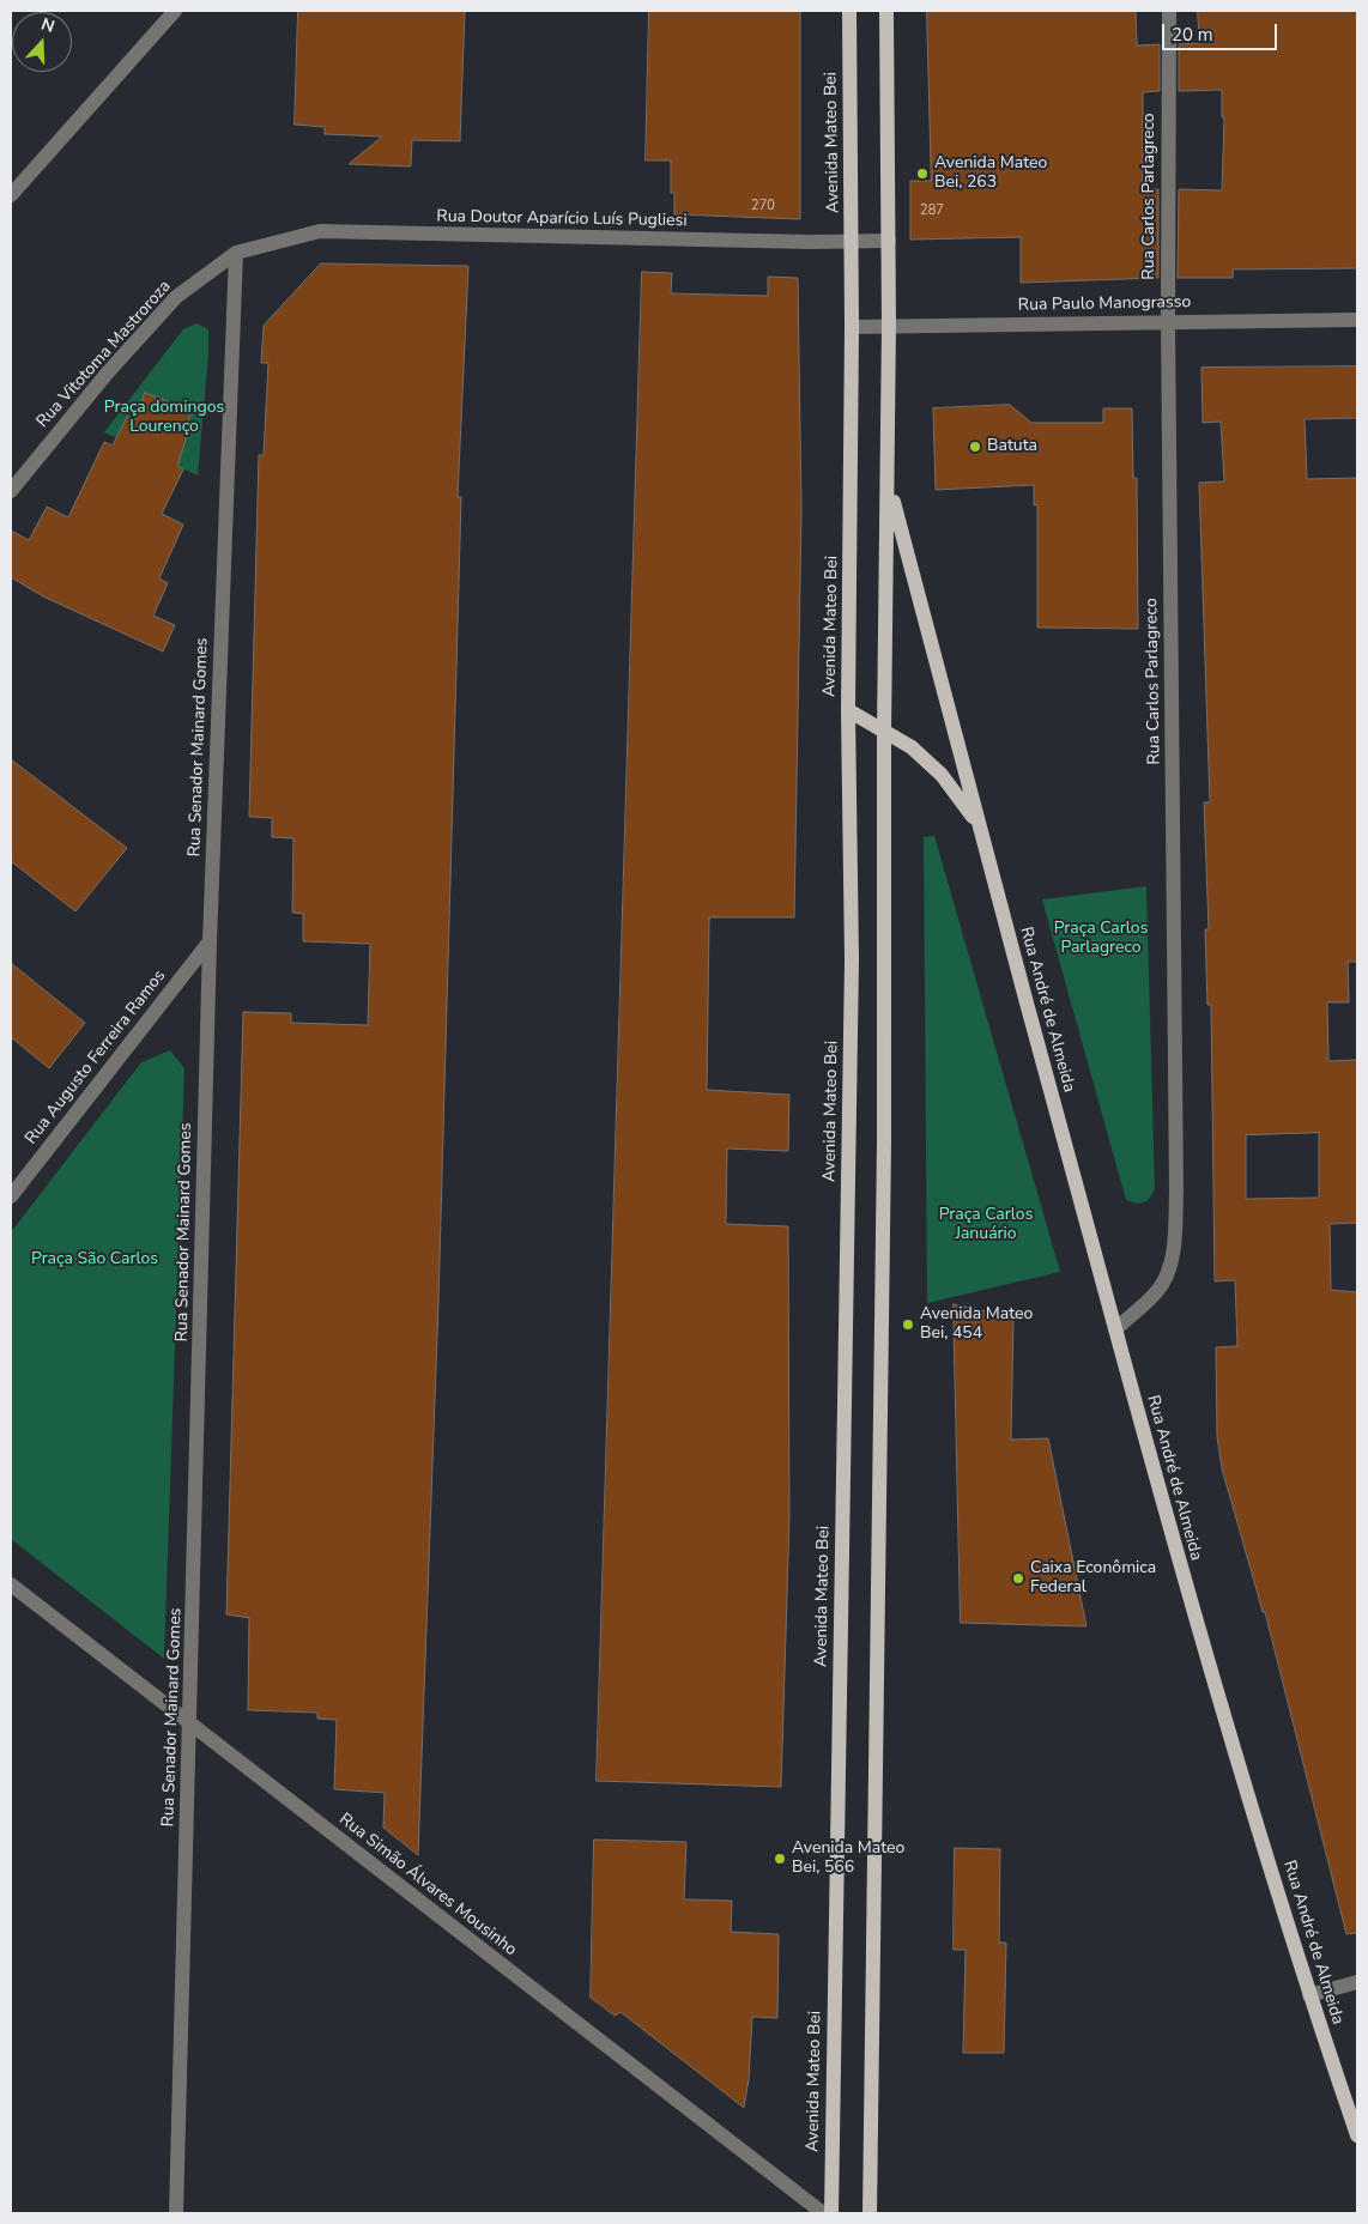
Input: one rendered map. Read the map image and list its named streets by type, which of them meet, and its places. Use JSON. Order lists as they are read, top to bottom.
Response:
{
  "streets": {
    "main road": ["Avenida Mateo Bei", "Rua André de Almeida"],
    "street": [
      "Rua Carlos Parlagreco",
      "Rua Doutor Aparício Luís Pugliesi",
      "Rua Paulo Manograsso",
      "Rua Vitotoma Mastroroza",
      "Rua Senador Mainard Gomes",
      "Rua Augusto Ferreira Ramos",
      "Rua Simão Álvares Mousinho"
    ]
  },
  "crossings": [
    ["Avenida Mateo Bei", "Rua Doutor Aparício Luís Pugliesi"],
    ["Avenida Mateo Bei", "Rua Paulo Manograsso"],
    ["Avenida Mateo Bei", "Rua André de Almeida"],
    ["Rua Carlos Parlagreco", "Rua Paulo Manograsso"],
    ["Rua Carlos Parlagreco", "Rua André de Almeida"],
    ["Rua Doutor Aparício Luís Pugliesi", "Rua Vitotoma Mastroroza"],
    ["Rua Doutor Aparício Luís Pugliesi", "Rua Senador Mainard Gomes"],
    ["Rua Vitotoma Mastroroza", "Rua Senador Mainard Gomes"],
    ["Rua Senador Mainard Gomes", "Rua Augusto Ferreira Ramos"],
    ["Rua Senador Mainard Gomes", "Rua Simão Álvares Mousinho"]
  ],
  "parks": [
    "Praça domingos Lourenço",
    "Praça Carlos Parlagreco",
    "Praça Carlos Januário",
    "Praça São Carlos"
  ],
  "places": [
    "Avenida Mateo Bei, 263",
    "Batuta",
    "Avenida Mateo Bei, 454",
    "Caixa Econômica Federal",
    "Avenida Mateo Bei, 566"
  ],
  "house_numbers": ["270", "287"],
  "scale_bar": "20 m",
  "north": "top"
}
